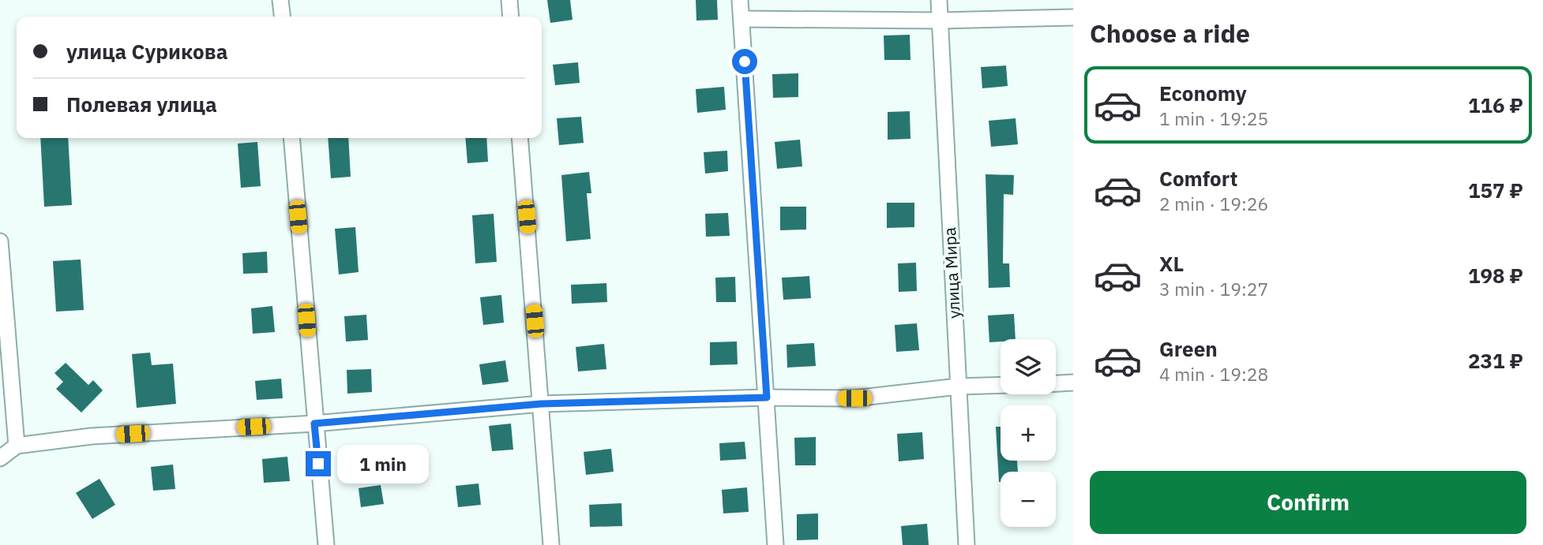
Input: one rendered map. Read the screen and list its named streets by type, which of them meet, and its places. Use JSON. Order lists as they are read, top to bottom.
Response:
{
  "streets": {
    "street": ["улица Мира"]
  },
  "page": {
    "heading": "Choose a ride",
    "banner": ["улица Сурикова", "Полевая улица"],
    "list": [
      {
        "name": "Economy",
        "note": "1 min · 19:25",
        "value": "116 ₽"
      },
      {
        "name": "Comfort",
        "note": "2 min · 19:26",
        "value": "157 ₽"
      },
      {
        "name": "XL",
        "note": "3 min · 19:27",
        "value": "198 ₽"
      },
      {
        "name": "Green",
        "note": "4 min · 19:28",
        "value": "231 ₽"
      }
    ],
    "map_buttons": ["+", "−"],
    "bubble": "1 min",
    "buttons": "Confirm"
  }
}
